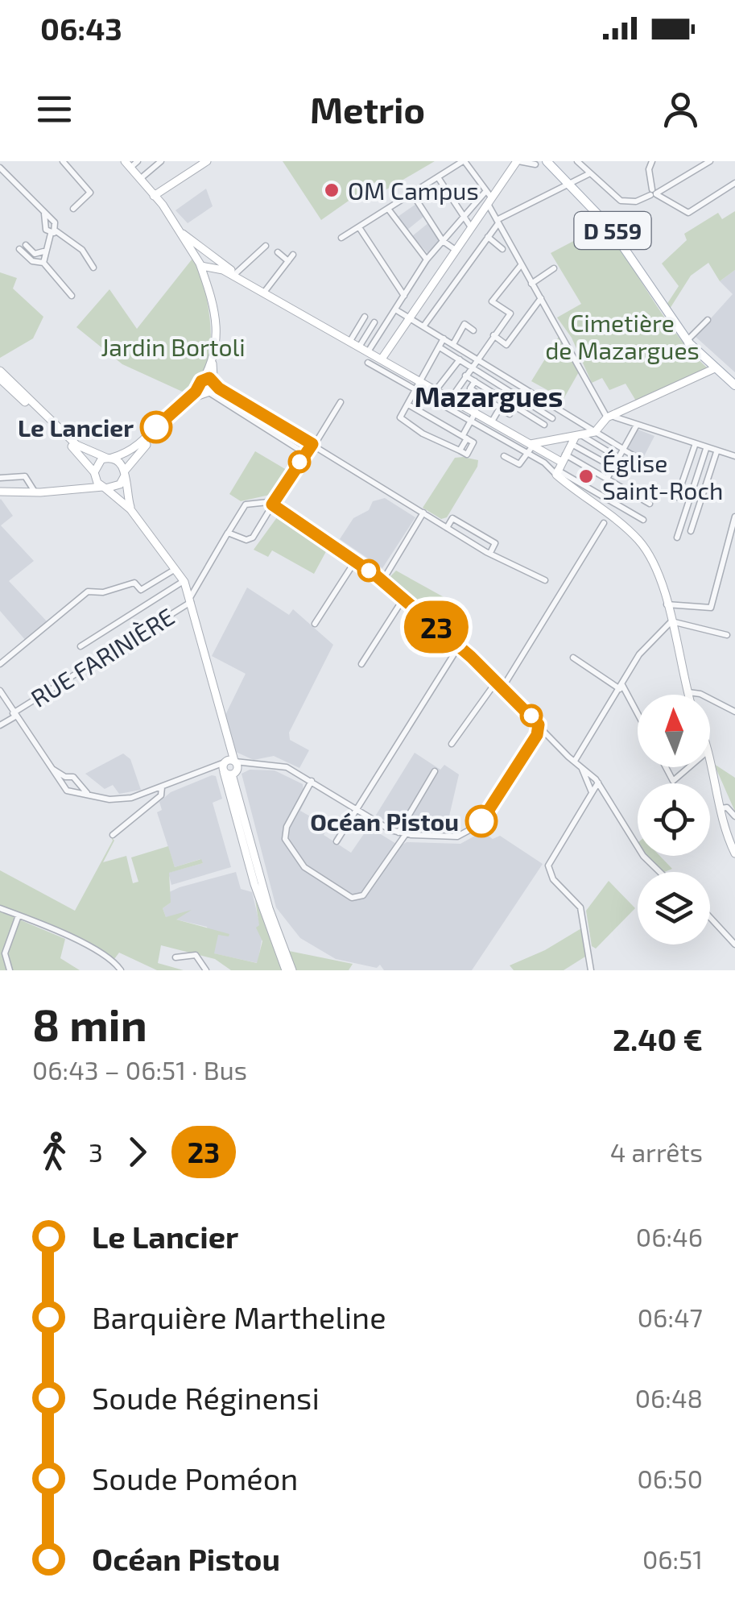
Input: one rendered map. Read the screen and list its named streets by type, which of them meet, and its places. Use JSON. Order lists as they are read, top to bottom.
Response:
{
  "streets": {
    "main road": ["D 559"],
    "street": ["RUE FARINIÈRE"]
  },
  "districts": ["Mazargues"],
  "parks": ["Cimetière de Mazargues", "Jardin Bortoli"],
  "places": [
    "OM Campus",
    "Le Lancier",
    "Église Saint-Roch",
    "Océan Pistou"
  ],
  "lines": ["bus line 23"],
  "north": "top",
  "page": {
    "status": "06:43",
    "header": "Metrio",
    "on_map": "23",
    "heading": ["8 min", "06:43 – 06:51 · Bus", "2.40 €"],
    "legs": ["3", "23", "4 arrêts"],
    "list": [
      {
        "name": "Le Lancier",
        "value": "06:46"
      },
      {
        "name": "Barquière Martheline",
        "value": "06:47"
      },
      {
        "name": "Soude Réginensi",
        "value": "06:48"
      },
      {
        "name": "Soude Poméon",
        "value": "06:50"
      },
      {
        "name": "Océan Pistou",
        "value": "06:51"
      }
    ]
  }
}
